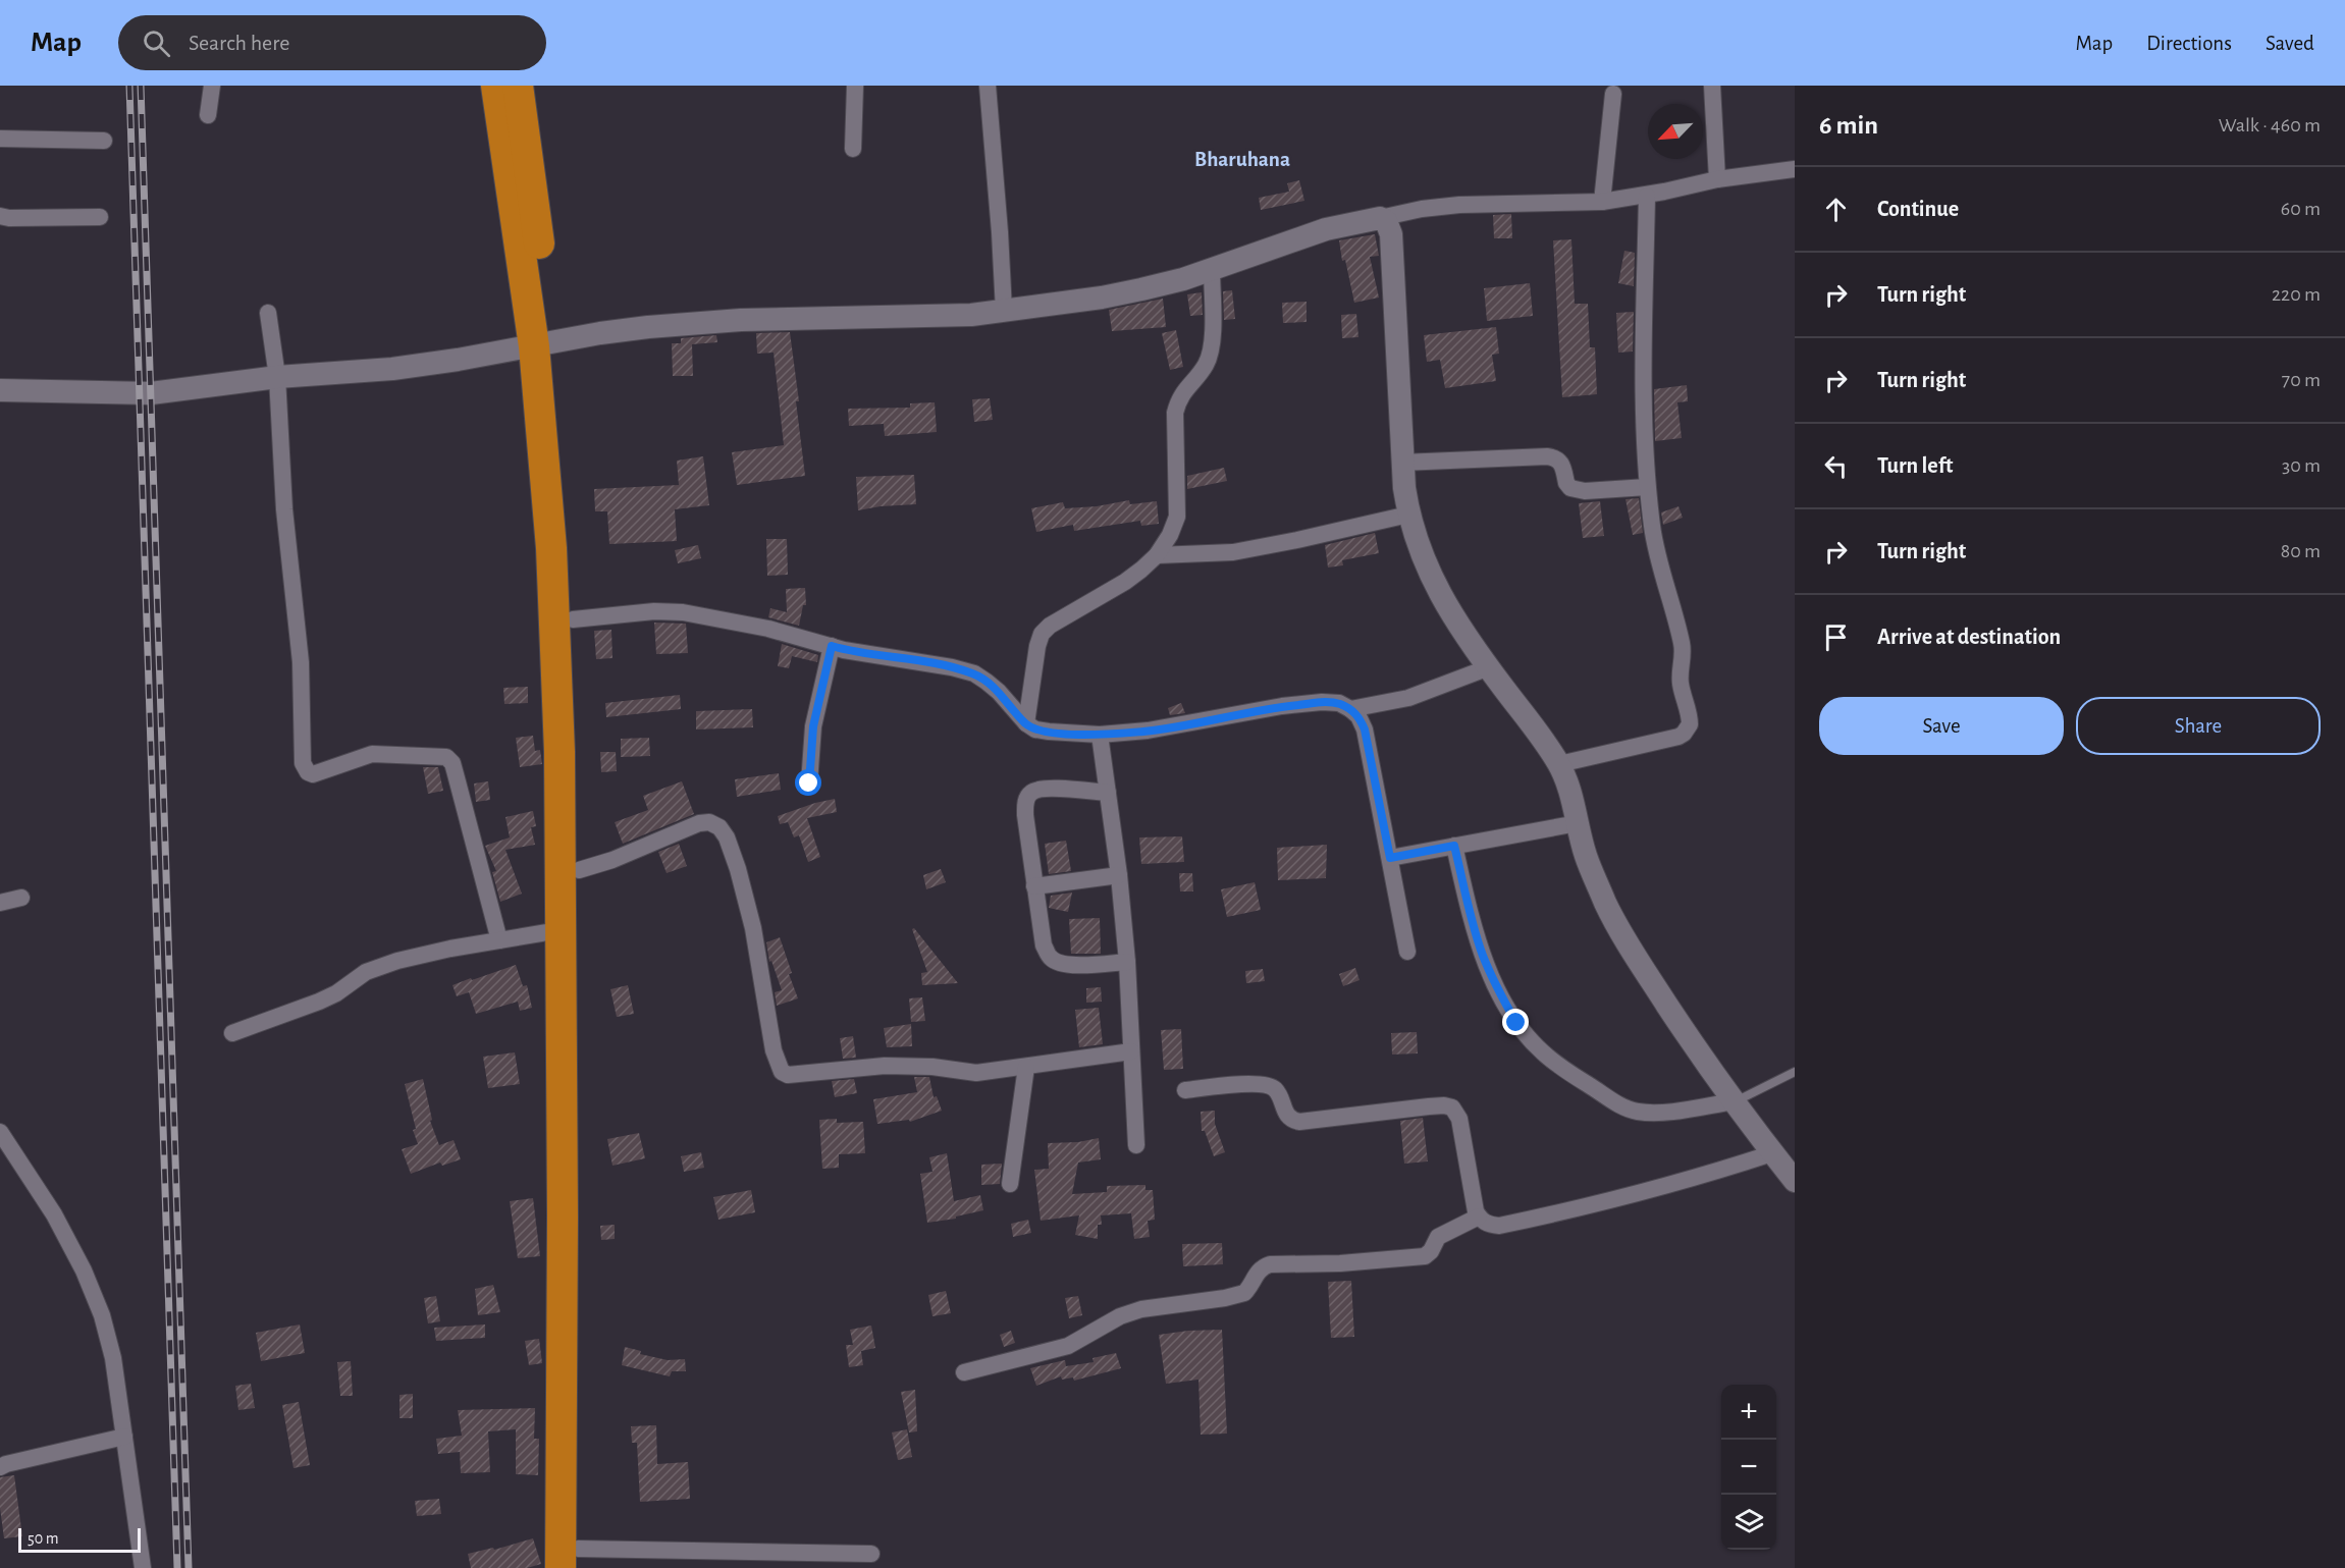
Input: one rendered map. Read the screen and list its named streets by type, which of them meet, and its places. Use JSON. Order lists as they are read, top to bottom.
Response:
{
  "districts": ["Bharuhana"],
  "scale_bar": "50 m",
  "north": "bottom left",
  "page": {
    "header": "Map",
    "search": "Search here",
    "nav": ["Map", "Directions", "Saved"],
    "heading": ["6 min", "Walk · 460 m"],
    "list": [
      ["Continue", "60 m"],
      ["Turn right", "220 m"],
      ["Turn right", "70 m"],
      ["Turn left", "30 m"],
      ["Turn right", "80 m"],
      "Arrive at destination"
    ],
    "buttons": ["Save", "Share"],
    "map_buttons": ["+", "−"],
    "scale": "50 m"
  }
}
